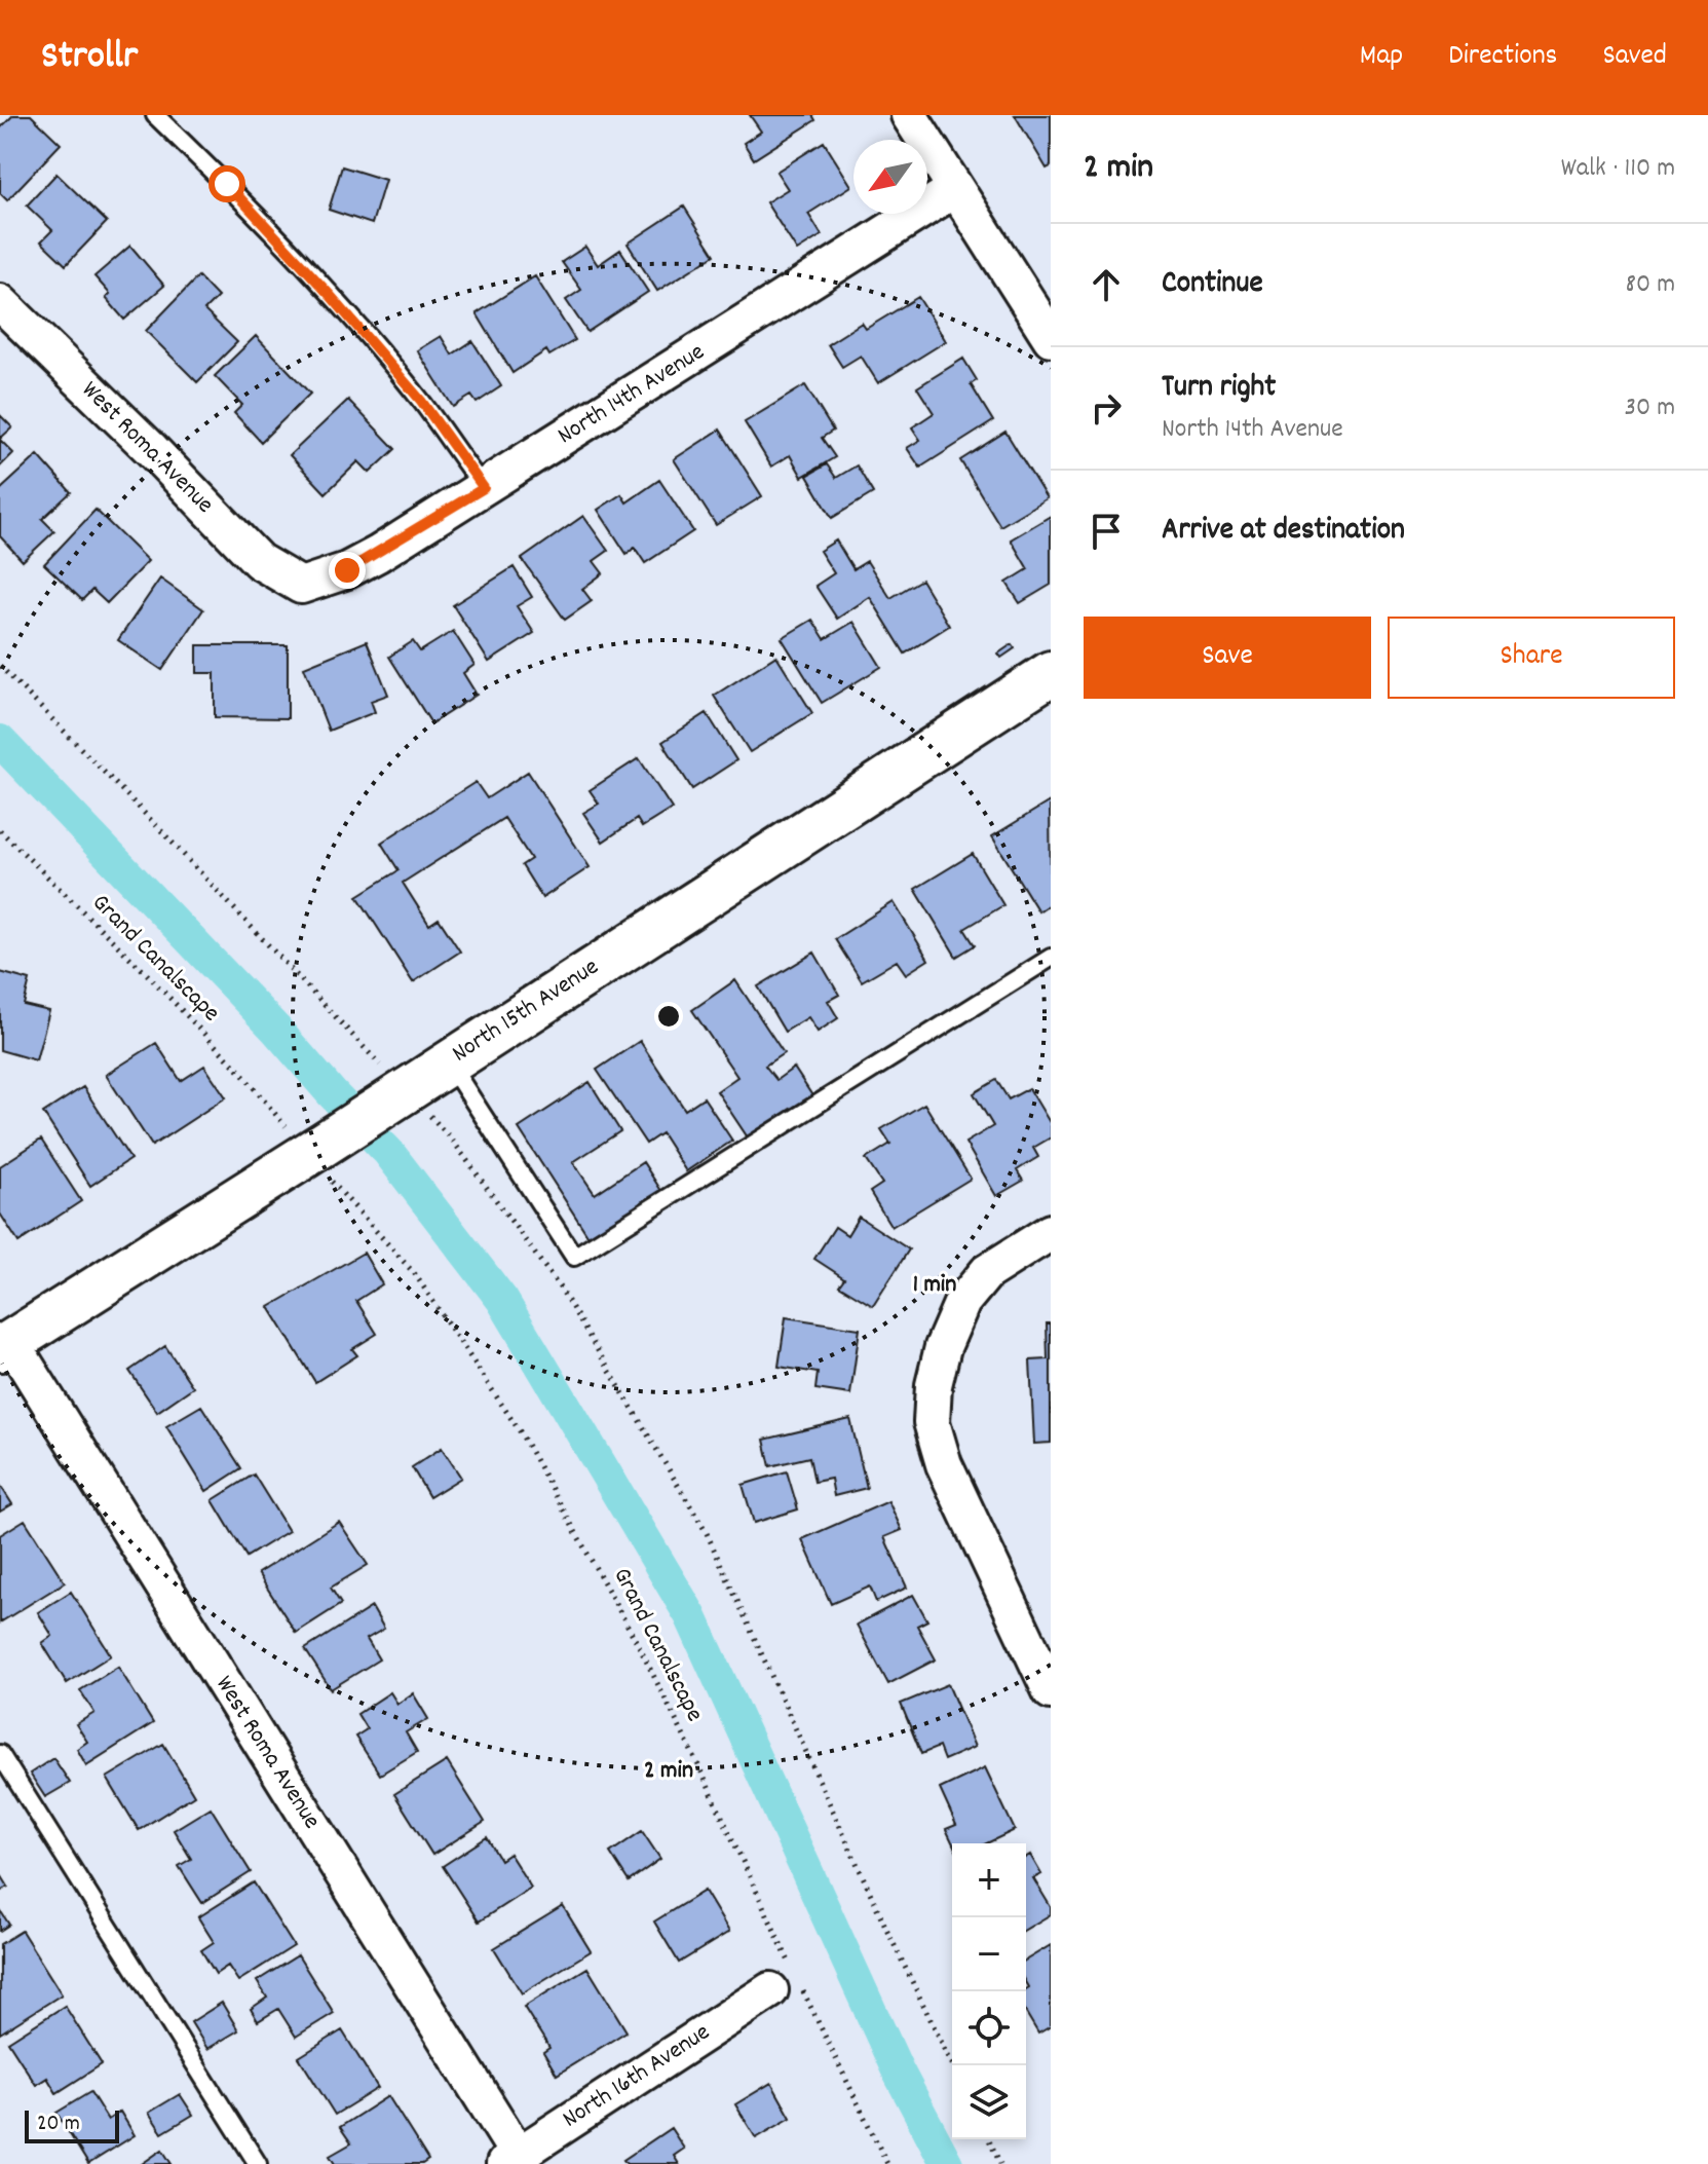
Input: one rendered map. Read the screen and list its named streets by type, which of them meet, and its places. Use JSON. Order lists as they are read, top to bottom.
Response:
{
  "streets": {
    "street": [
      "North 14th Avenue",
      "West Roma Avenue",
      "North 15th Avenue",
      "North 16th Avenue"
    ],
    "path": ["Grand Canalscape"]
  },
  "crossings": [
    ["North 14th Avenue", "West Roma Avenue"],
    ["West Roma Avenue", "North 15th Avenue"],
    ["West Roma Avenue", "North 16th Avenue"],
    ["Grand Canalscape", "North 15th Avenue"]
  ],
  "scale_bar": "20 m",
  "north": "bottom left",
  "page": {
    "header": "Strollr",
    "nav": ["Map", "Directions", "Saved"],
    "heading": ["2 min", "Walk · 110 m"],
    "list": [
      ["Continue", "80 m"],
      ["Turn right", "North 14th Avenue", "30 m"],
      "Arrive at destination"
    ],
    "buttons": ["Save", "Share"],
    "map_buttons": ["+", "−"],
    "scale": "20 m"
  },
  "rings": ["1 min", "2 min"]
}
